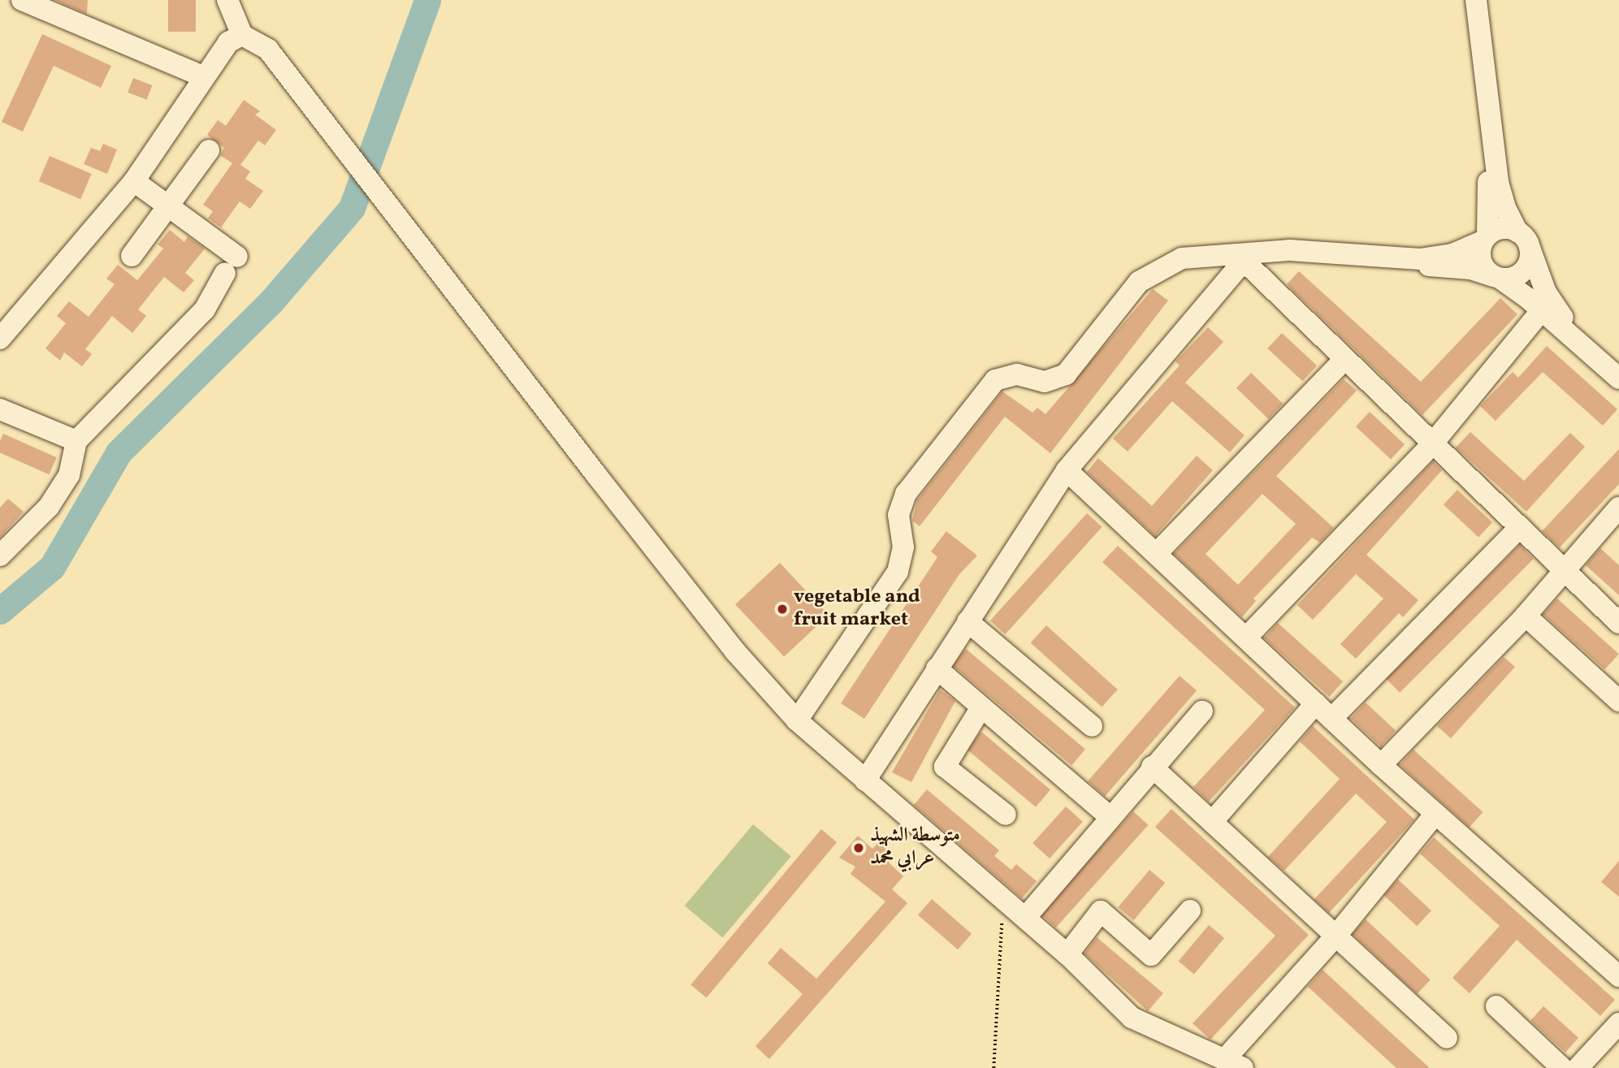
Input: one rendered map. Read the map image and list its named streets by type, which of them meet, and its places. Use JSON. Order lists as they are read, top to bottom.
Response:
{
  "places": ["vegetable and fruit market", "متوسطة الشهيذ عرابي محمد"]
}
